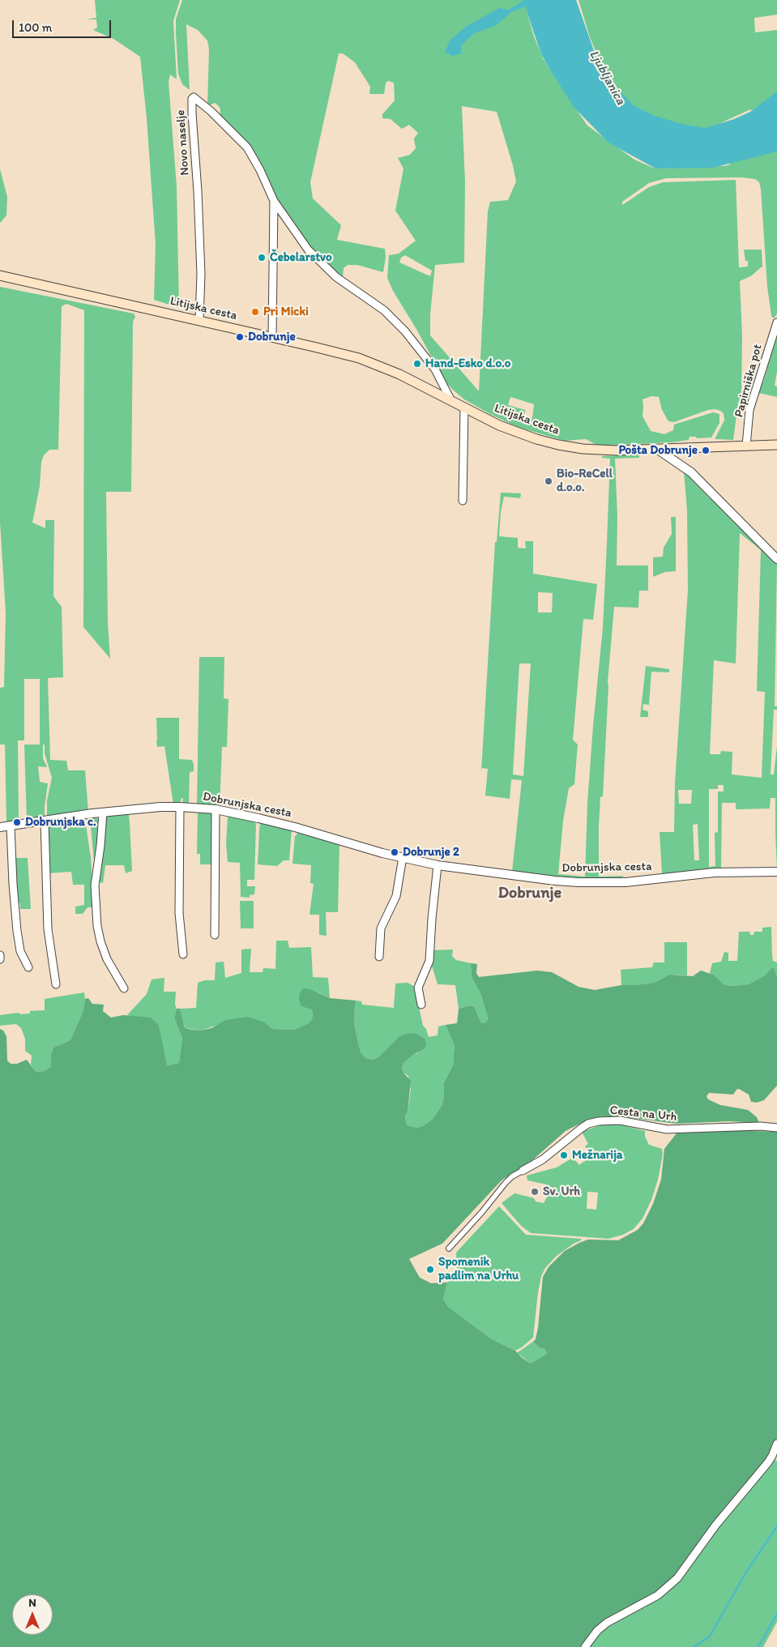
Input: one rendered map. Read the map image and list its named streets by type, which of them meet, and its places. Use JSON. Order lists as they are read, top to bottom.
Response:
{
  "streets": {
    "main road": ["Litijska cesta"],
    "street": [
      "Novo naselje",
      "Papirniška pot",
      "Dobrunjska cesta",
      "Cesta na Urh"
    ]
  },
  "crossings": [
    ["Novo naselje", "Litijska cesta"],
    ["Litijska cesta", "Papirniška pot"]
  ],
  "districts": ["Dobrunje"],
  "water": ["Ljubljanica"],
  "places": [
    "Čebelarstvo",
    "Pri Micki",
    "Dobrunje",
    "Hand-Esko d.o.o",
    "Pošta Dobrunje",
    "Bio-ReCell d.o.o.",
    "Dobrunjska c.",
    "Dobrunje 2",
    "Mežnarija",
    "Sv. Urh",
    "Spomenik padlim na Urhu"
  ],
  "scale_bar": "100 m",
  "north": "top"
}
